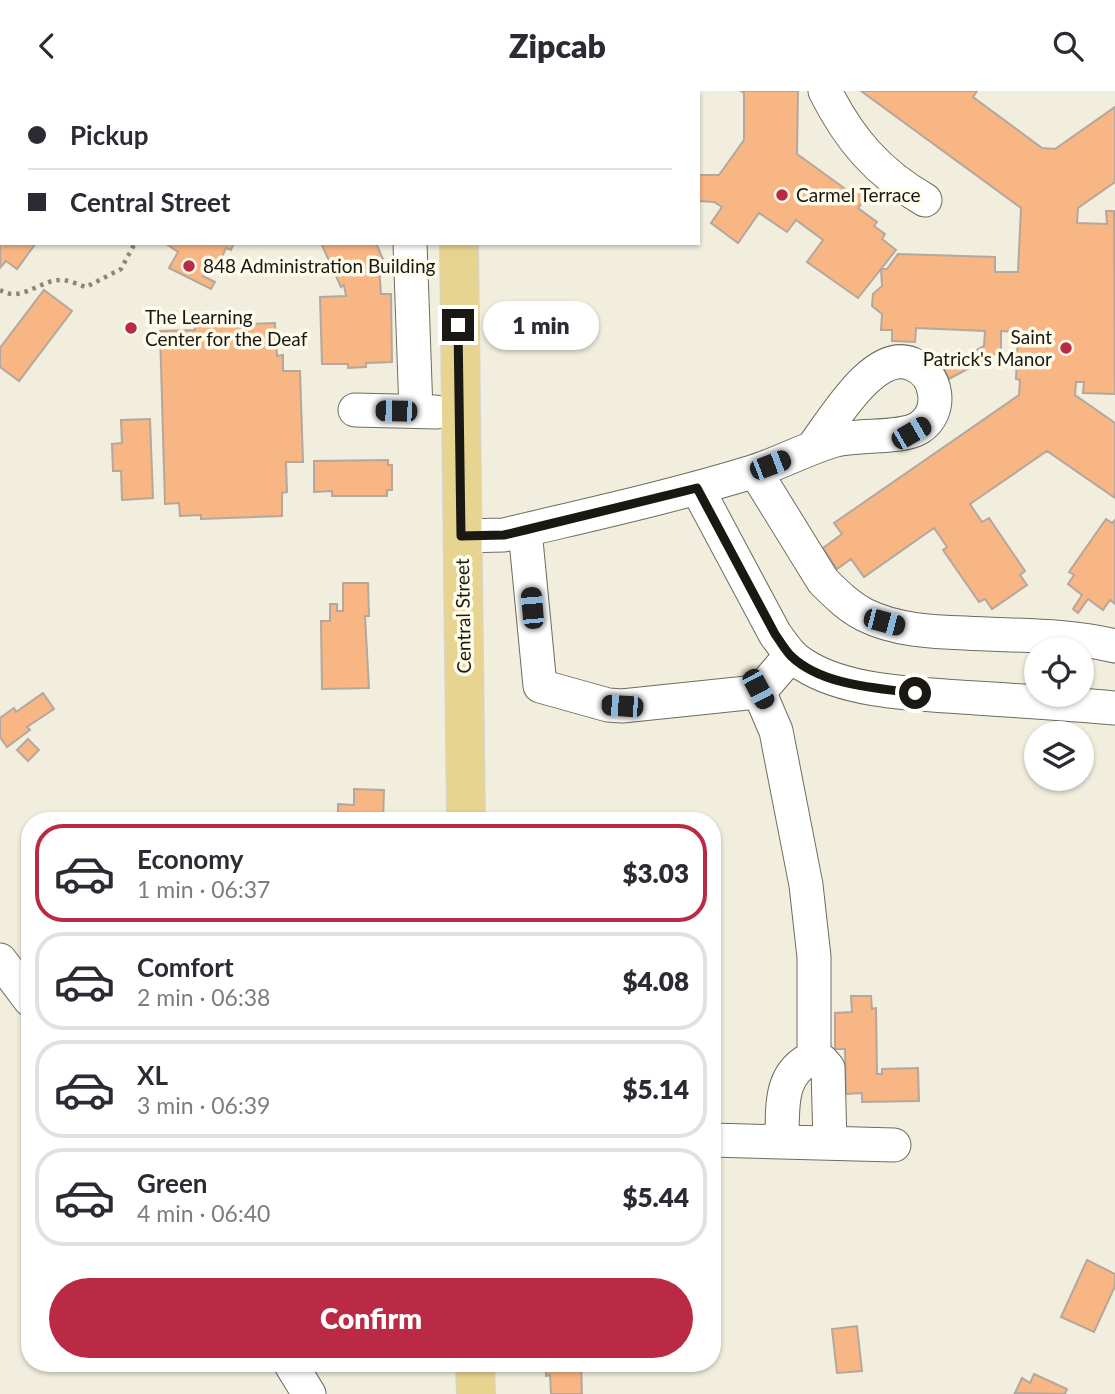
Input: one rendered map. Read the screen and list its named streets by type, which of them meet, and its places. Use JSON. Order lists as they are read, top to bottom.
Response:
{
  "streets": {
    "main road": ["Central Street"]
  },
  "places": [
    "Carmel Terrace",
    "848 Administration Building",
    "The Learning Center for the Deaf",
    "Saint Patrick's Manor"
  ],
  "page": {
    "header": "Zipcab",
    "banner": ["Pickup", "Central Street"],
    "bubble": "1 min",
    "list": [
      {
        "name": "Economy",
        "note": "1 min · 06:37",
        "value": "$3.03"
      },
      {
        "name": "Comfort",
        "note": "2 min · 06:38",
        "value": "$4.08"
      },
      {
        "name": "XL",
        "note": "3 min · 06:39",
        "value": "$5.14"
      },
      {
        "name": "Green",
        "note": "4 min · 06:40",
        "value": "$5.44"
      }
    ],
    "buttons": "Confirm"
  }
}
